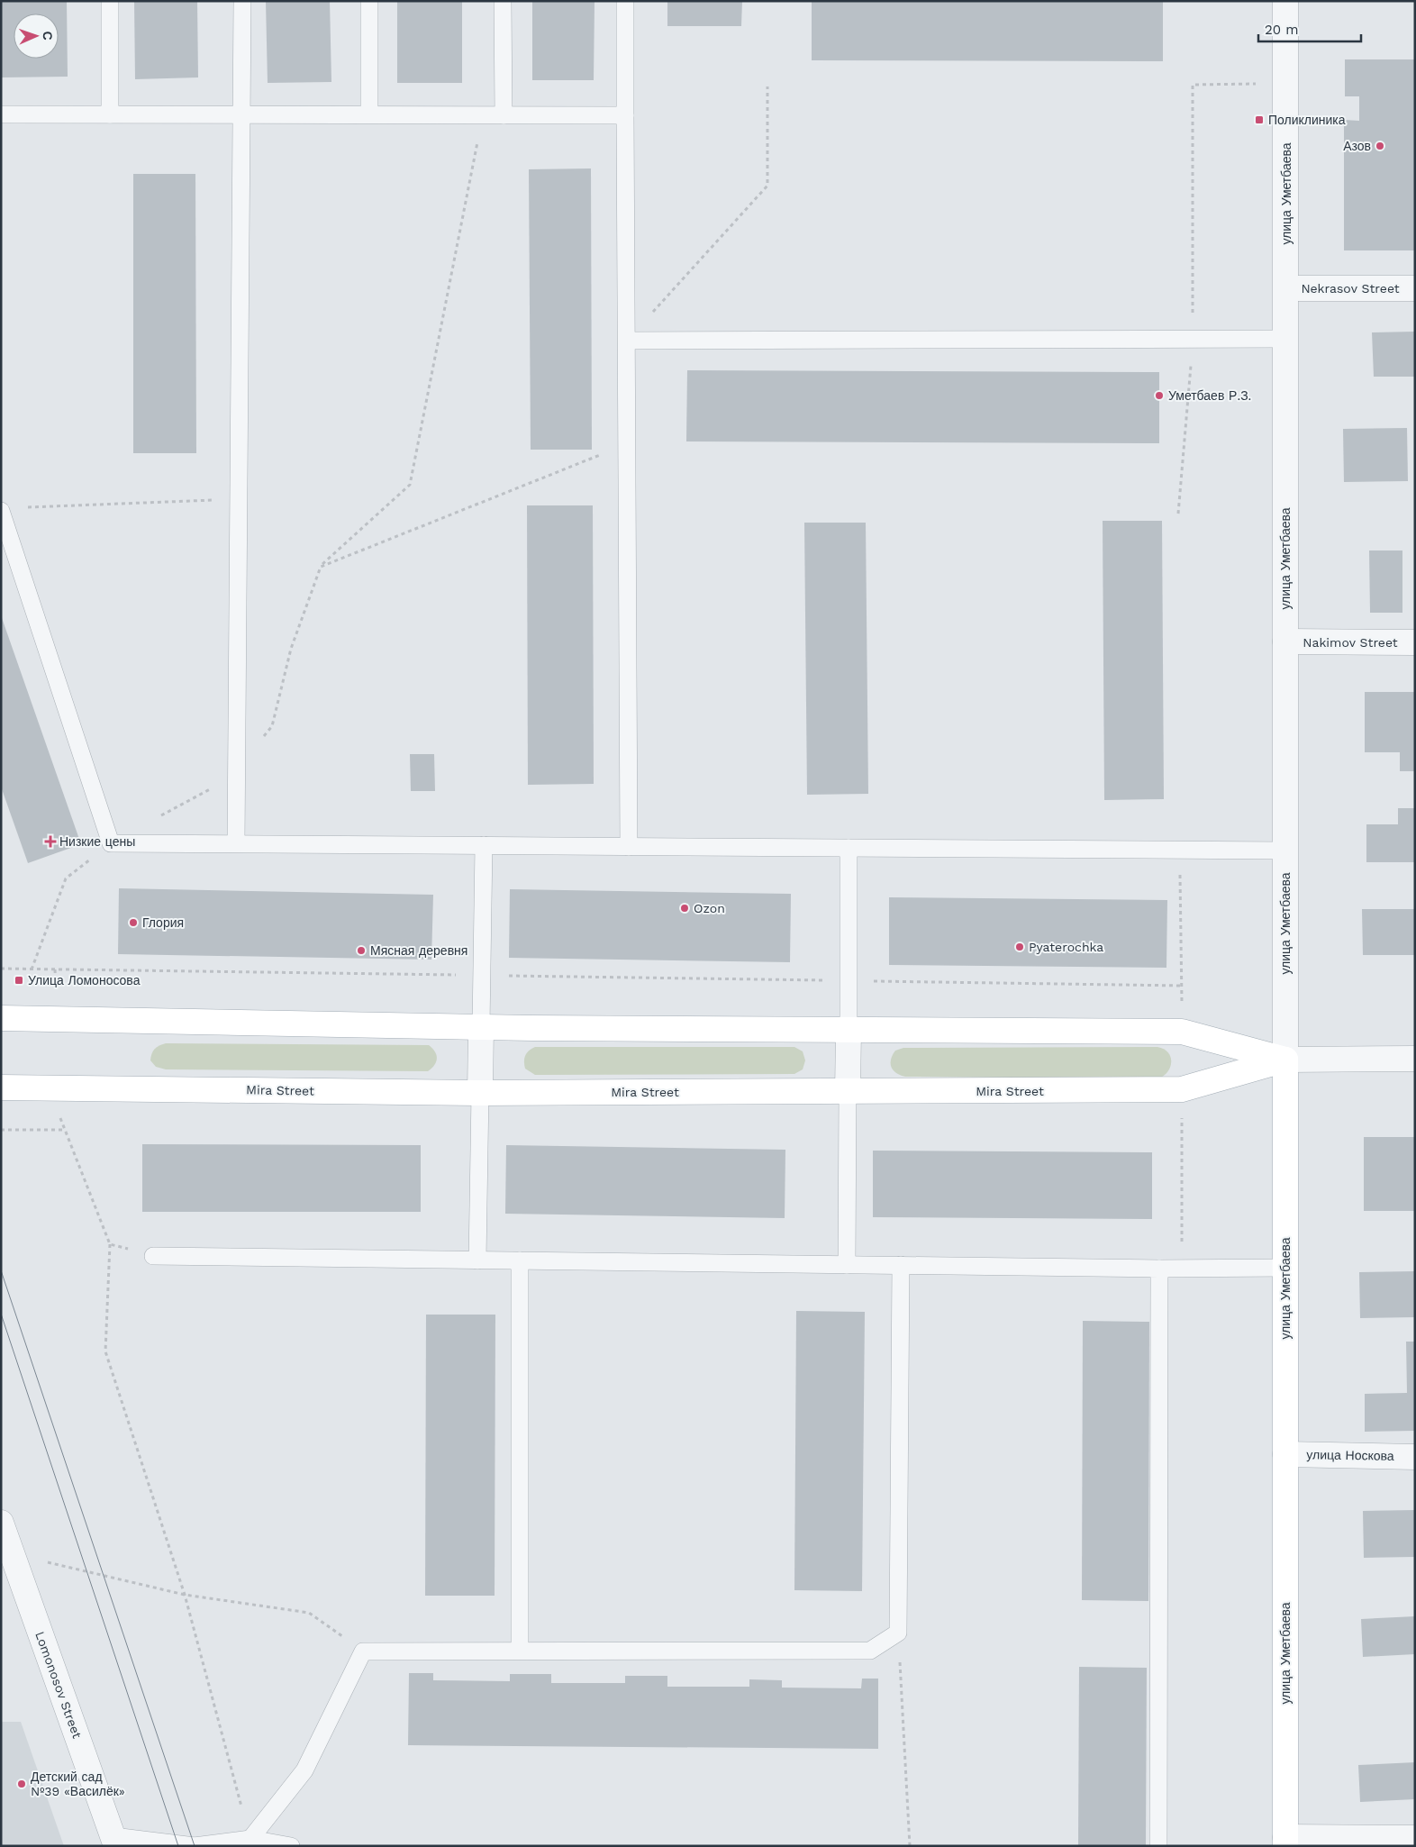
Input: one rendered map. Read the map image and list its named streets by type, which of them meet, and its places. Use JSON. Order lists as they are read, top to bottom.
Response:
{
  "streets": {
    "main road": ["улица Уметбаева", "Mira Street"],
    "street": [
      "Nekrasov Street",
      "Nakimov Street",
      "улица Носкова",
      "Lomonosov Street"
    ]
  },
  "crossings": [
    ["улица Уметбаева", "Nekrasov Street"],
    ["улица Уметбаева", "Nakimov Street"],
    ["улица Уметбаева", "Mira Street"],
    ["улица Уметбаева", "улица Носкова"]
  ],
  "places": {
    "transit": ["Поликлиника", "Улица Ломоносова"],
    "other": [
      "Азов",
      "Уметбаев Р.З.",
      "Ozon",
      "Глория",
      "Pyaterochka",
      "Мясная деревня",
      "Детский сад №39 «Василёк»"
    ],
    "health": ["Низкие цены"]
  },
  "scale_bar": "20 m",
  "north": "right"
}
